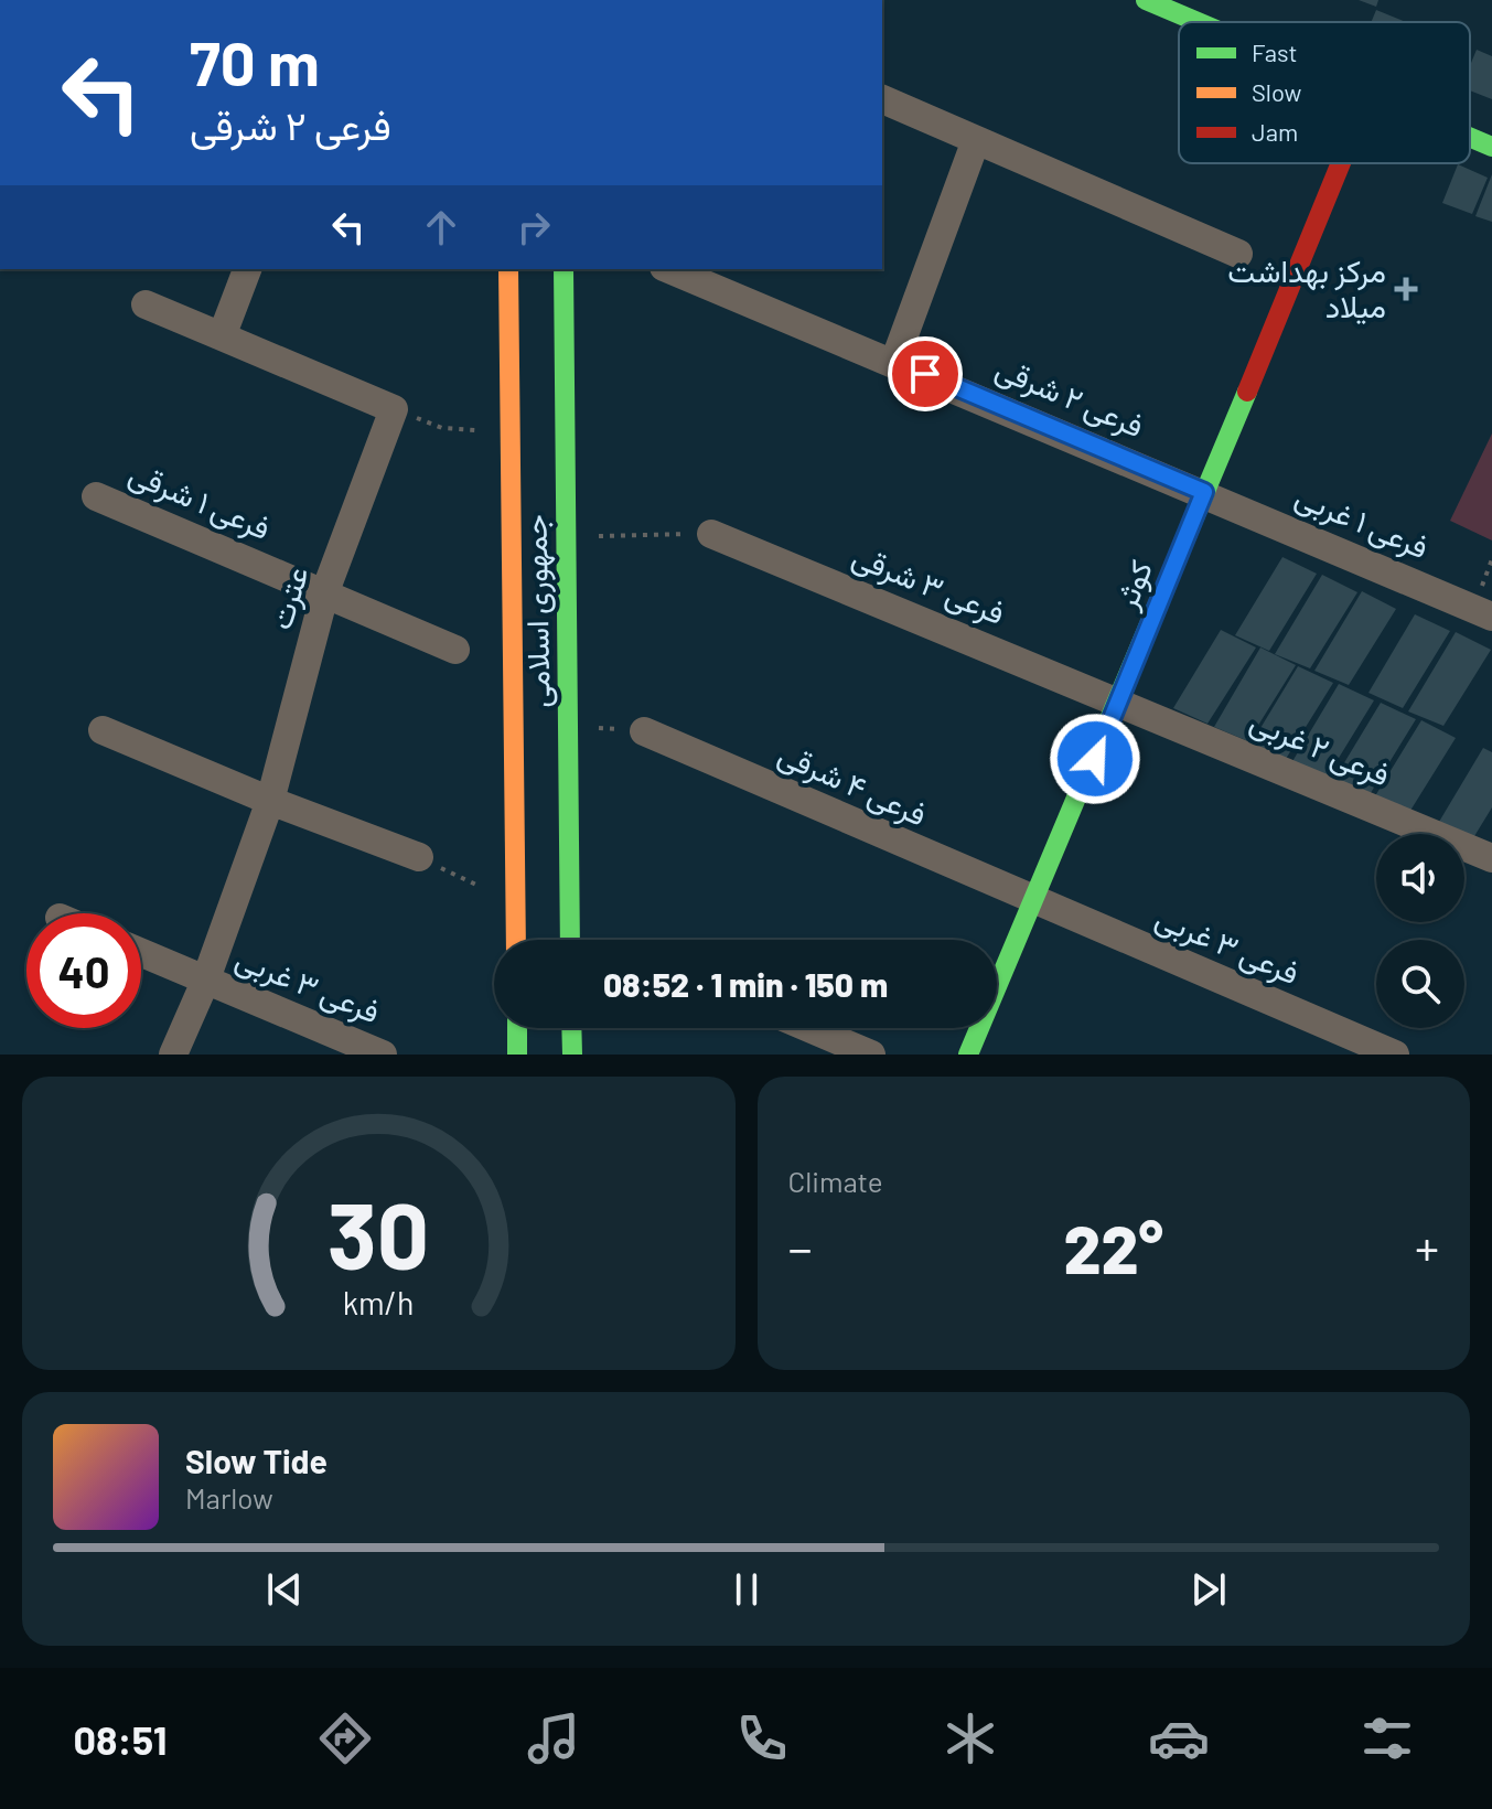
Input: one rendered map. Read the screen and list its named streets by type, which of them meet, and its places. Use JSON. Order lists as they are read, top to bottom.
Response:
{
  "streets": {
    "main road": ["کوثر", "جمهوری اسلامی"],
    "street": [
      "فرعی ۲ شرقی",
      "فرعی ۱ شرقی",
      "فرعی ۱ غربی",
      "فرعی ۳ شرقی",
      "عترت",
      "فرعی ۲ غربی",
      "فرعی ۴ شرقی",
      "فرعی ۳ غربی"
    ]
  },
  "crossings": [
    ["فرعی ۲ شرقی", "فرعی ۱ غربی"],
    ["فرعی ۲ شرقی", "کوثر"],
    ["فرعی ۱ شرقی", "عترت"],
    ["فرعی ۱ غربی", "کوثر"],
    ["فرعی ۳ شرقی", "کوثر"],
    ["فرعی ۳ شرقی", "فرعی ۲ غربی"],
    ["کوثر", "فرعی ۲ غربی"],
    ["کوثر", "فرعی ۴ شرقی"],
    ["کوثر", "فرعی ۳ غربی"],
    ["عترت", "فرعی ۳ غربی"],
    ["فرعی ۴ شرقی", "فرعی ۳ غربی"]
  ],
  "places": {
    "health": ["مرکز بهداشت میلاد"]
  },
  "legend": ["Fast", "Slow", "Jam"],
  "page": {
    "turn": ["70 m", "فرعی ۲ شرقی"],
    "limit": "40",
    "trip": "08:52 · 1 min · 150 m",
    "tile": "Climate",
    "heat": ["−", "22°", "+"],
    "song": ["Slow Tide", "Marlow"],
    "tabs": "08:51",
    "gauge": ["30", "km/h"]
  }
}
